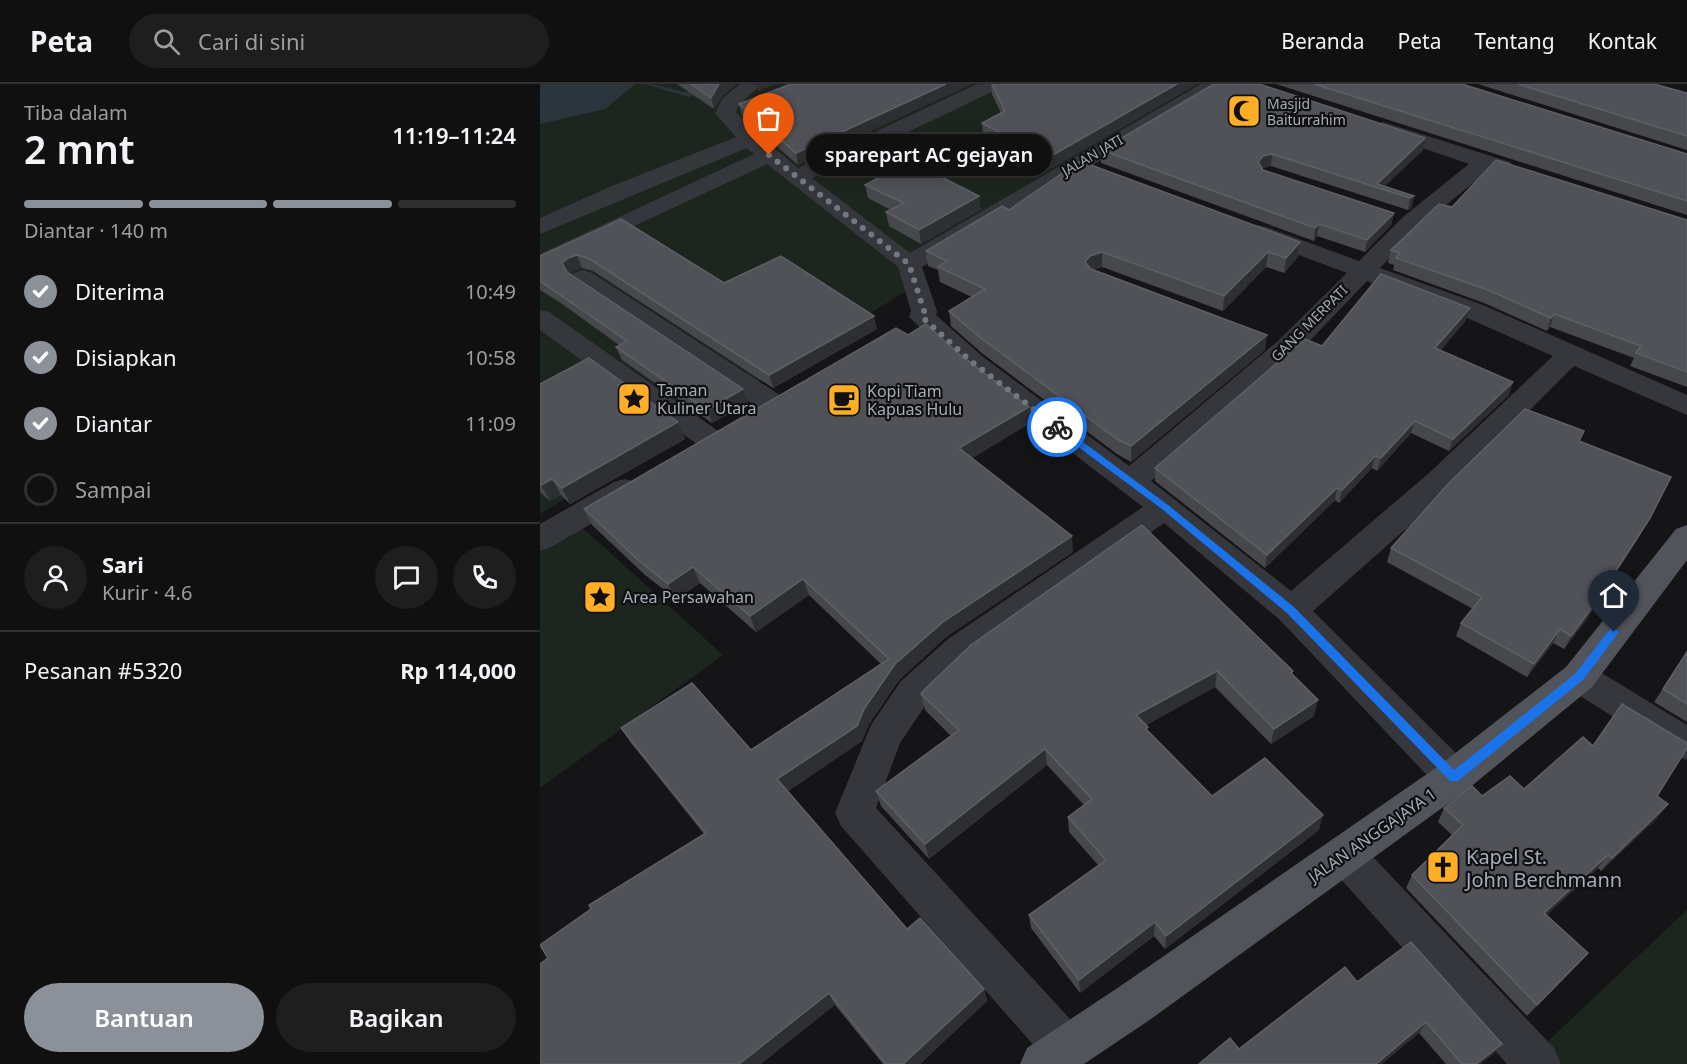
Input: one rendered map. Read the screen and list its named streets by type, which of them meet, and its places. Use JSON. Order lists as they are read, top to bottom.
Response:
{
  "streets": {
    "main road": ["JALAN ANGGAJAYA 1"],
    "street": ["JALAN JATI", "GANG MERPATI"]
  },
  "places": {
    "mosque": ["Masjid Baiturrahim"],
    "other": ["sparepart AC gejayan"],
    "place": ["Taman Kuliner Utara", "Area Persawahan"],
    "cafe": ["Kopi Tiam Kapuas Hulu"],
    "church": ["Kapel St. John Berchmann"]
  },
  "page": {
    "header": "Peta",
    "search": "Cari di sini",
    "nav": [
      "Beranda",
      "Peta",
      "Tentang",
      "Kontak"
    ],
    "heading": ["2 mnt", "Tiba dalam", "11:19–11:24"],
    "panel": [
      "Sari",
      "Kurir · 4.6",
      "Pesanan #5320",
      "Rp 114,000"
    ],
    "bubble": "sparepart AC gejayan",
    "bar": "Diantar · 140 m",
    "list": [
      ["Diterima", "10:49"],
      ["Disiapkan", "10:58"],
      ["Diantar", "11:09"],
      "Sampai"
    ],
    "buttons": ["Bantuan", "Bagikan"]
  }
}
